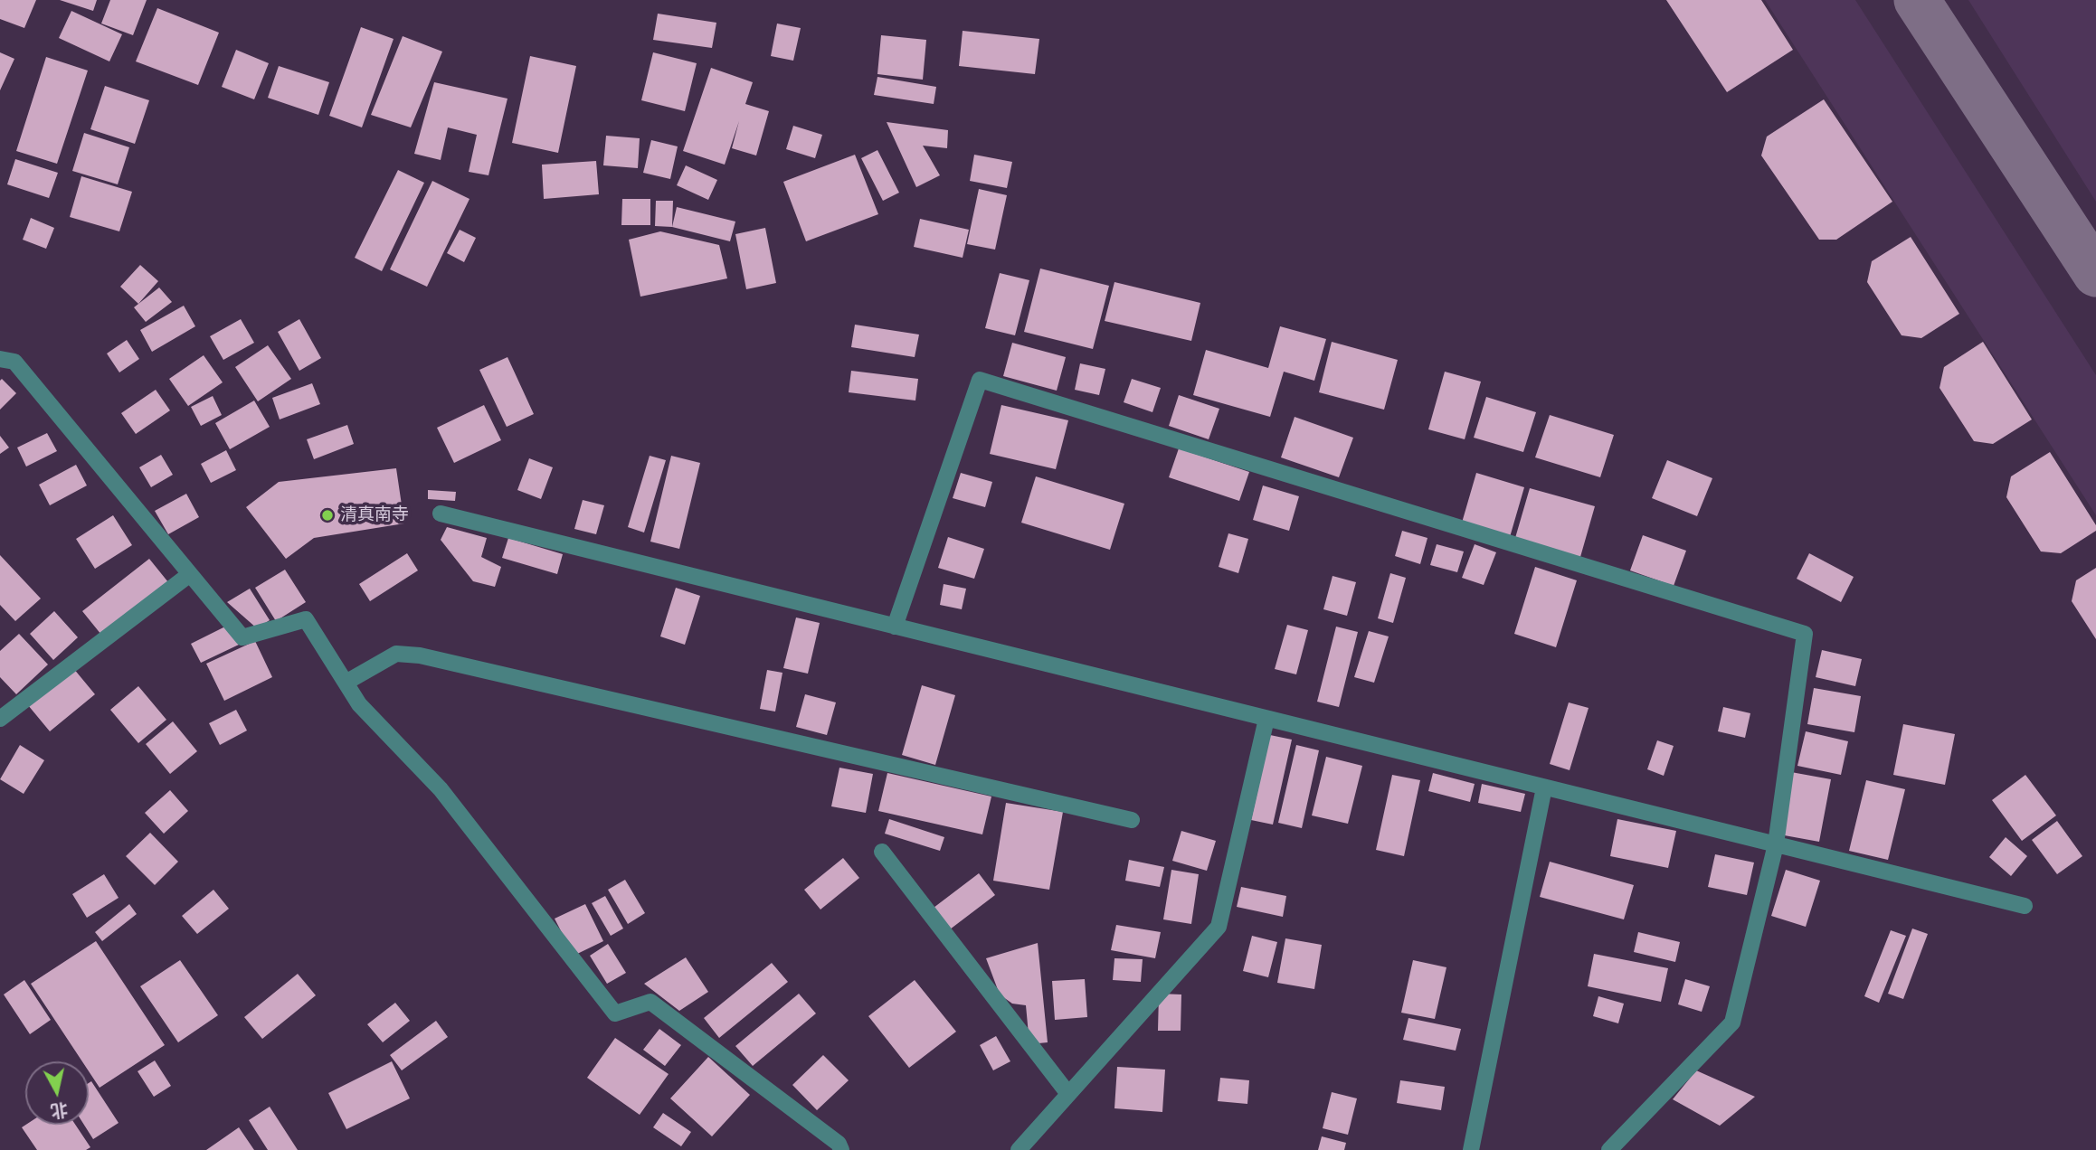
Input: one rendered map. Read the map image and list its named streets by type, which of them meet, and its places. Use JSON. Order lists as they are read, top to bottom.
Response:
{
  "places": ["清真南寺"],
  "north": "bottom"
}
